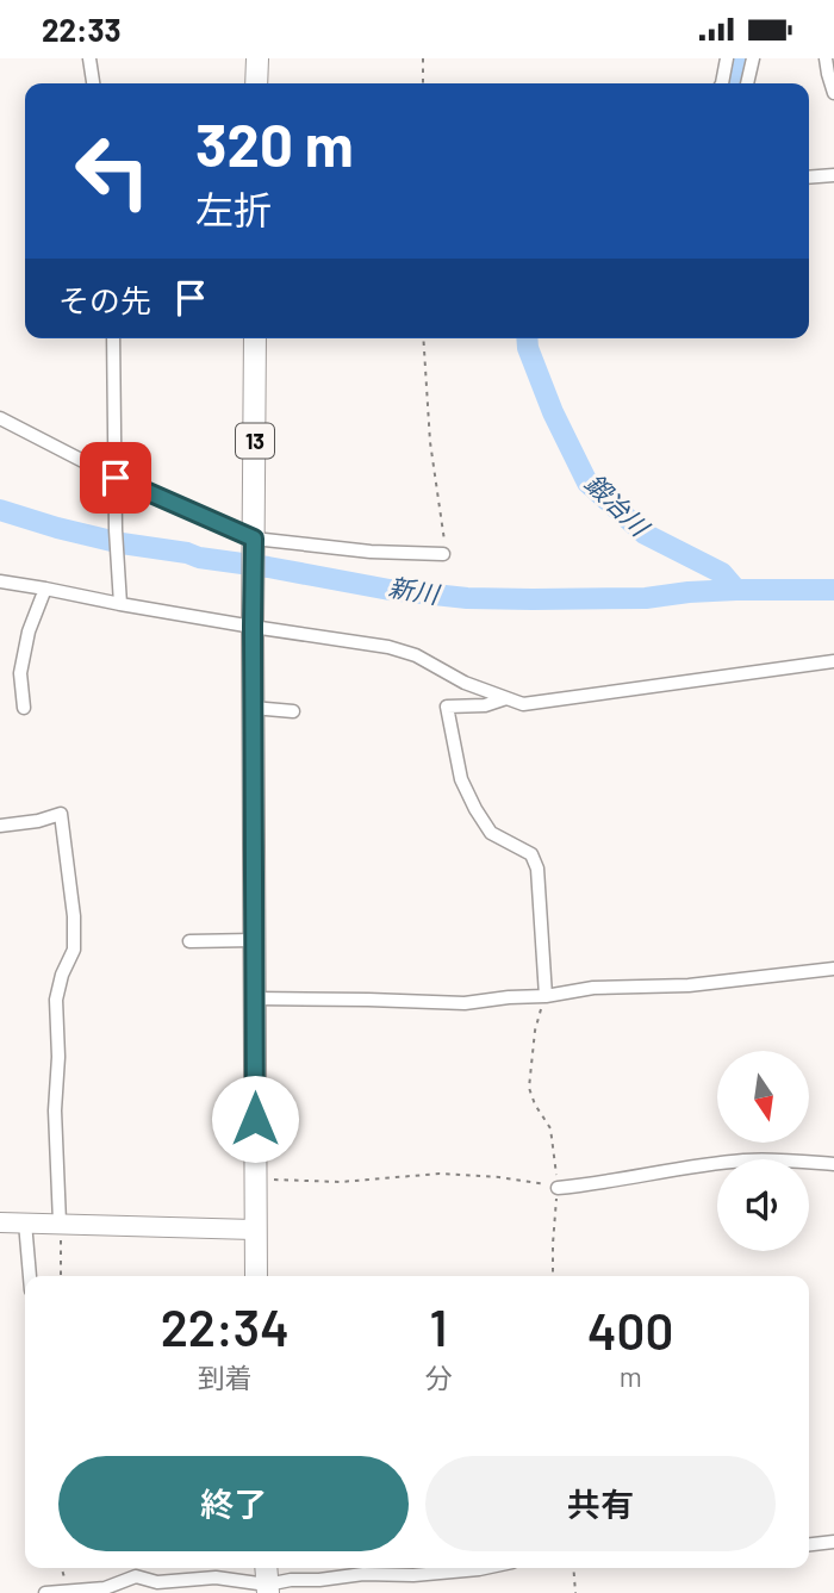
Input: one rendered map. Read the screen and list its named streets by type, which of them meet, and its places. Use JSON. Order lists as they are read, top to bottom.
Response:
{
  "streets": {
    "main road": ["13"]
  },
  "water": ["鍛冶川", "新川"],
  "north": "bottom",
  "page": {
    "status": "22:33",
    "turn": ["320 m", "左折"],
    "then": "その先",
    "eta": [
      "22:34",
      "到着",
      "1",
      "分",
      "400",
      "m"
    ],
    "buttons": ["終了", "共有"]
  }
}
